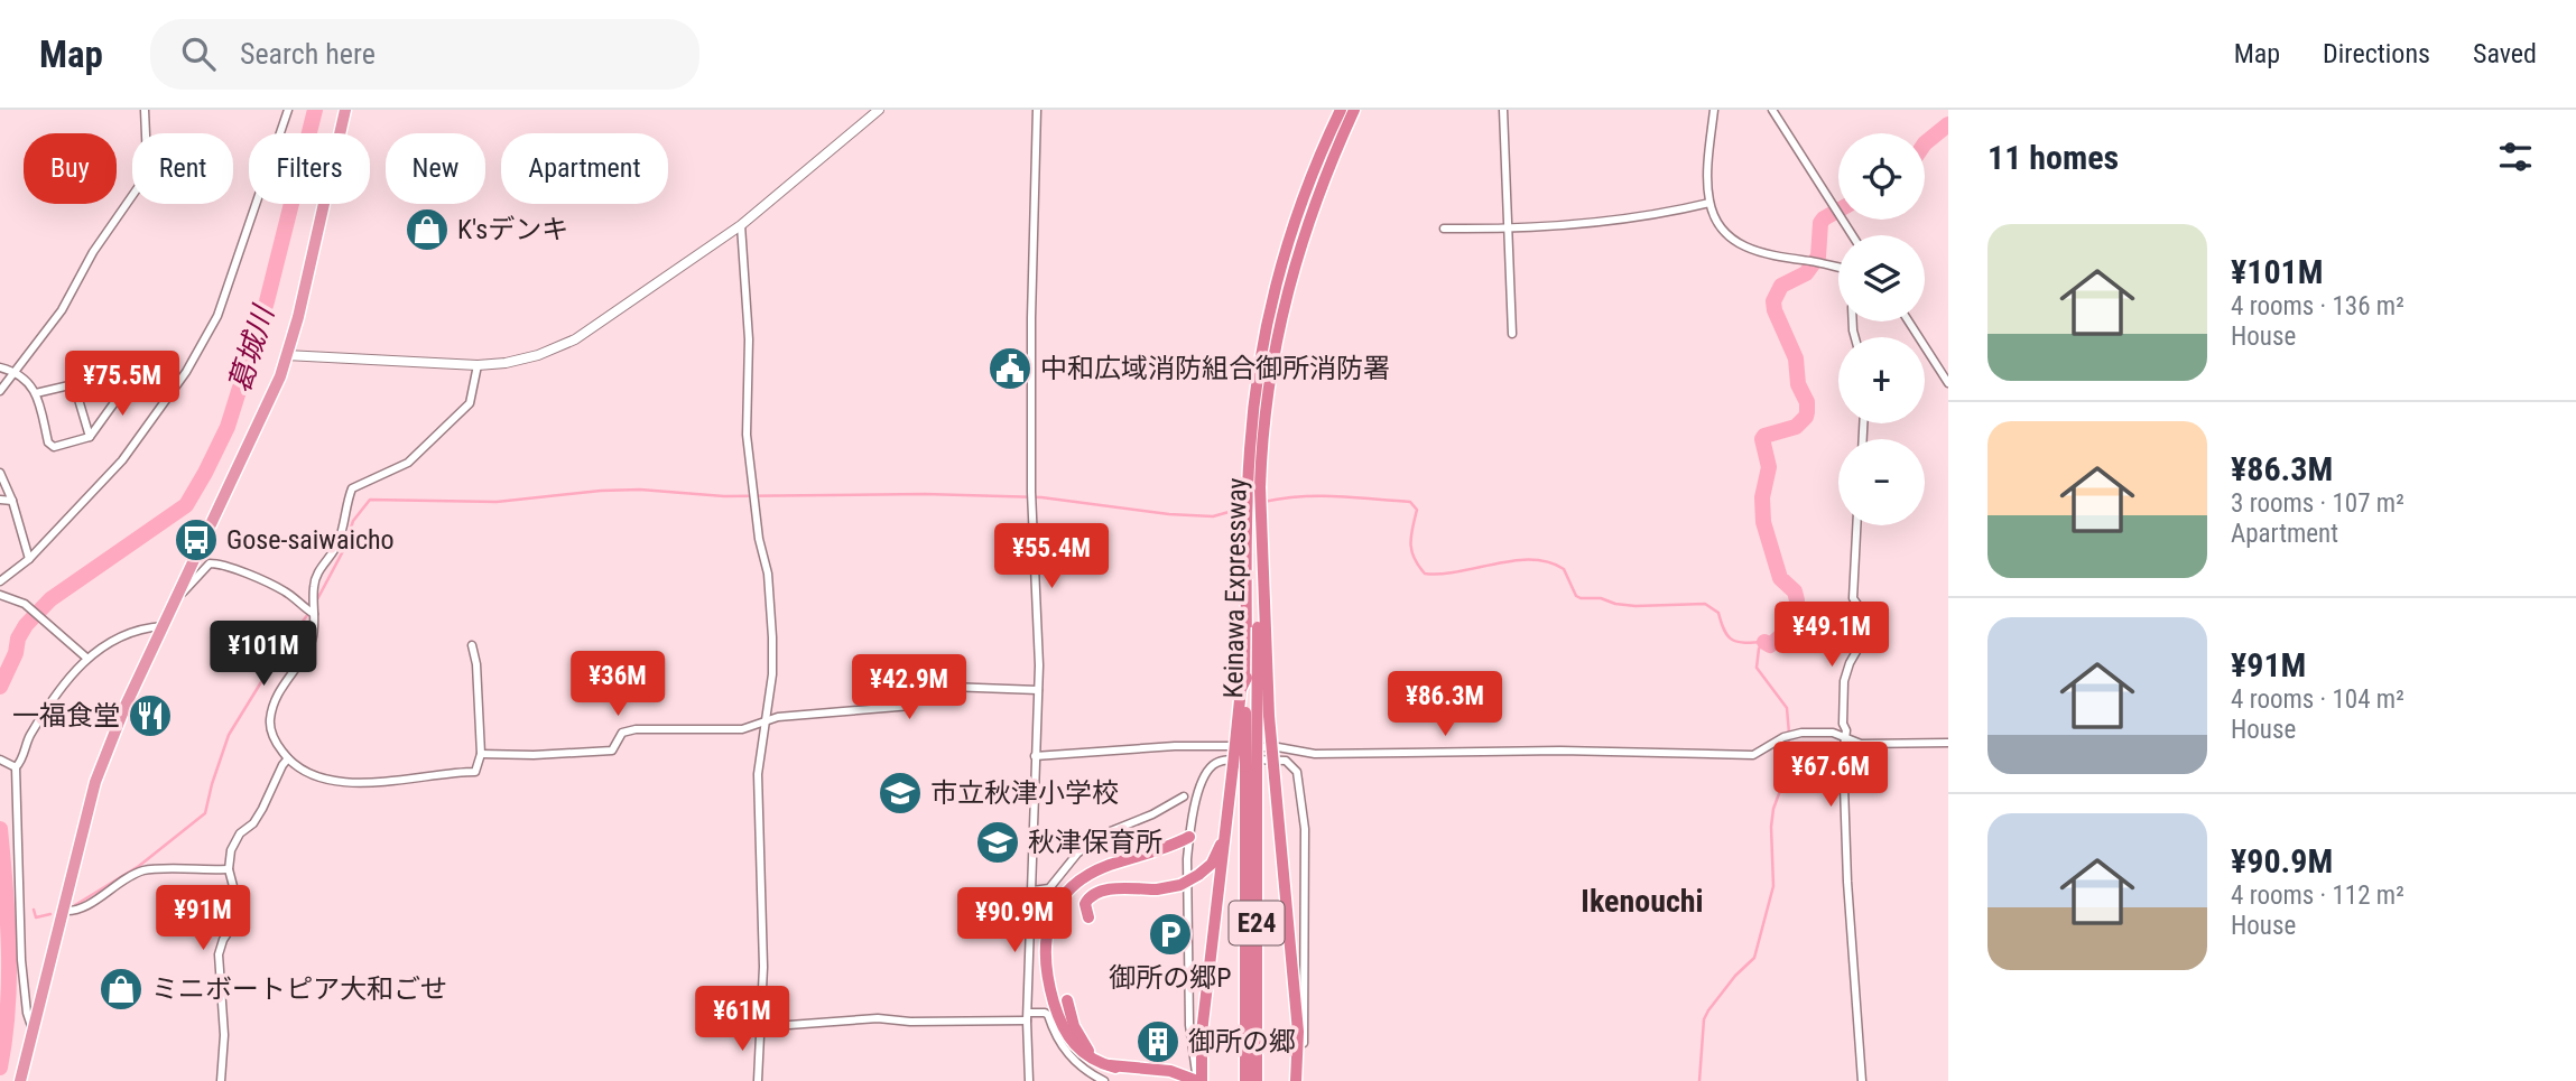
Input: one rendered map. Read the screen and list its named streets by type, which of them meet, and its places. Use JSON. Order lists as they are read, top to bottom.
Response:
{
  "streets": {
    "highway": ["Keinawa Expressway", "E24"]
  },
  "districts": ["Ikenouchi"],
  "water": ["葛城川"],
  "places": {
    "shop": ["K'sデンキ", "ミニボートピア大和ごせ"],
    "public building": ["中和広域消防組合御所消防署"],
    "bus stop": ["Gose-saiwaicho"],
    "restaurant": ["一福食堂"],
    "school or university": ["市立秋津小学校", "秋津保育所"],
    "parking": ["御所の郷P"],
    "building": ["御所の郷"]
  },
  "page": {
    "header": "Map",
    "search": "Search here",
    "nav": ["Map", "Directions", "Saved"],
    "heading": "11 homes",
    "map_buttons": ["+", "−"],
    "chip": [
      "Buy",
      "Rent",
      "Filters",
      "New",
      "Apartment"
    ],
    "list": [
      {
        "name": "¥101M",
        "note": "4 rooms · 136 m² · House"
      },
      {
        "name": "¥86.3M",
        "note": "3 rooms · 107 m² · Apartment"
      },
      {
        "name": "¥91M",
        "note": "4 rooms · 104 m² · House"
      },
      {
        "name": "¥90.9M",
        "note": "4 rooms · 112 m² · House"
      }
    ],
    "price": [
      "¥75.5M",
      "¥55.4M",
      "¥49.1M",
      "¥101M",
      "¥36M",
      "¥42.9M",
      "¥86.3M",
      "¥67.6M",
      "¥91M",
      "¥90.9M",
      "¥61M"
    ]
  }
}
